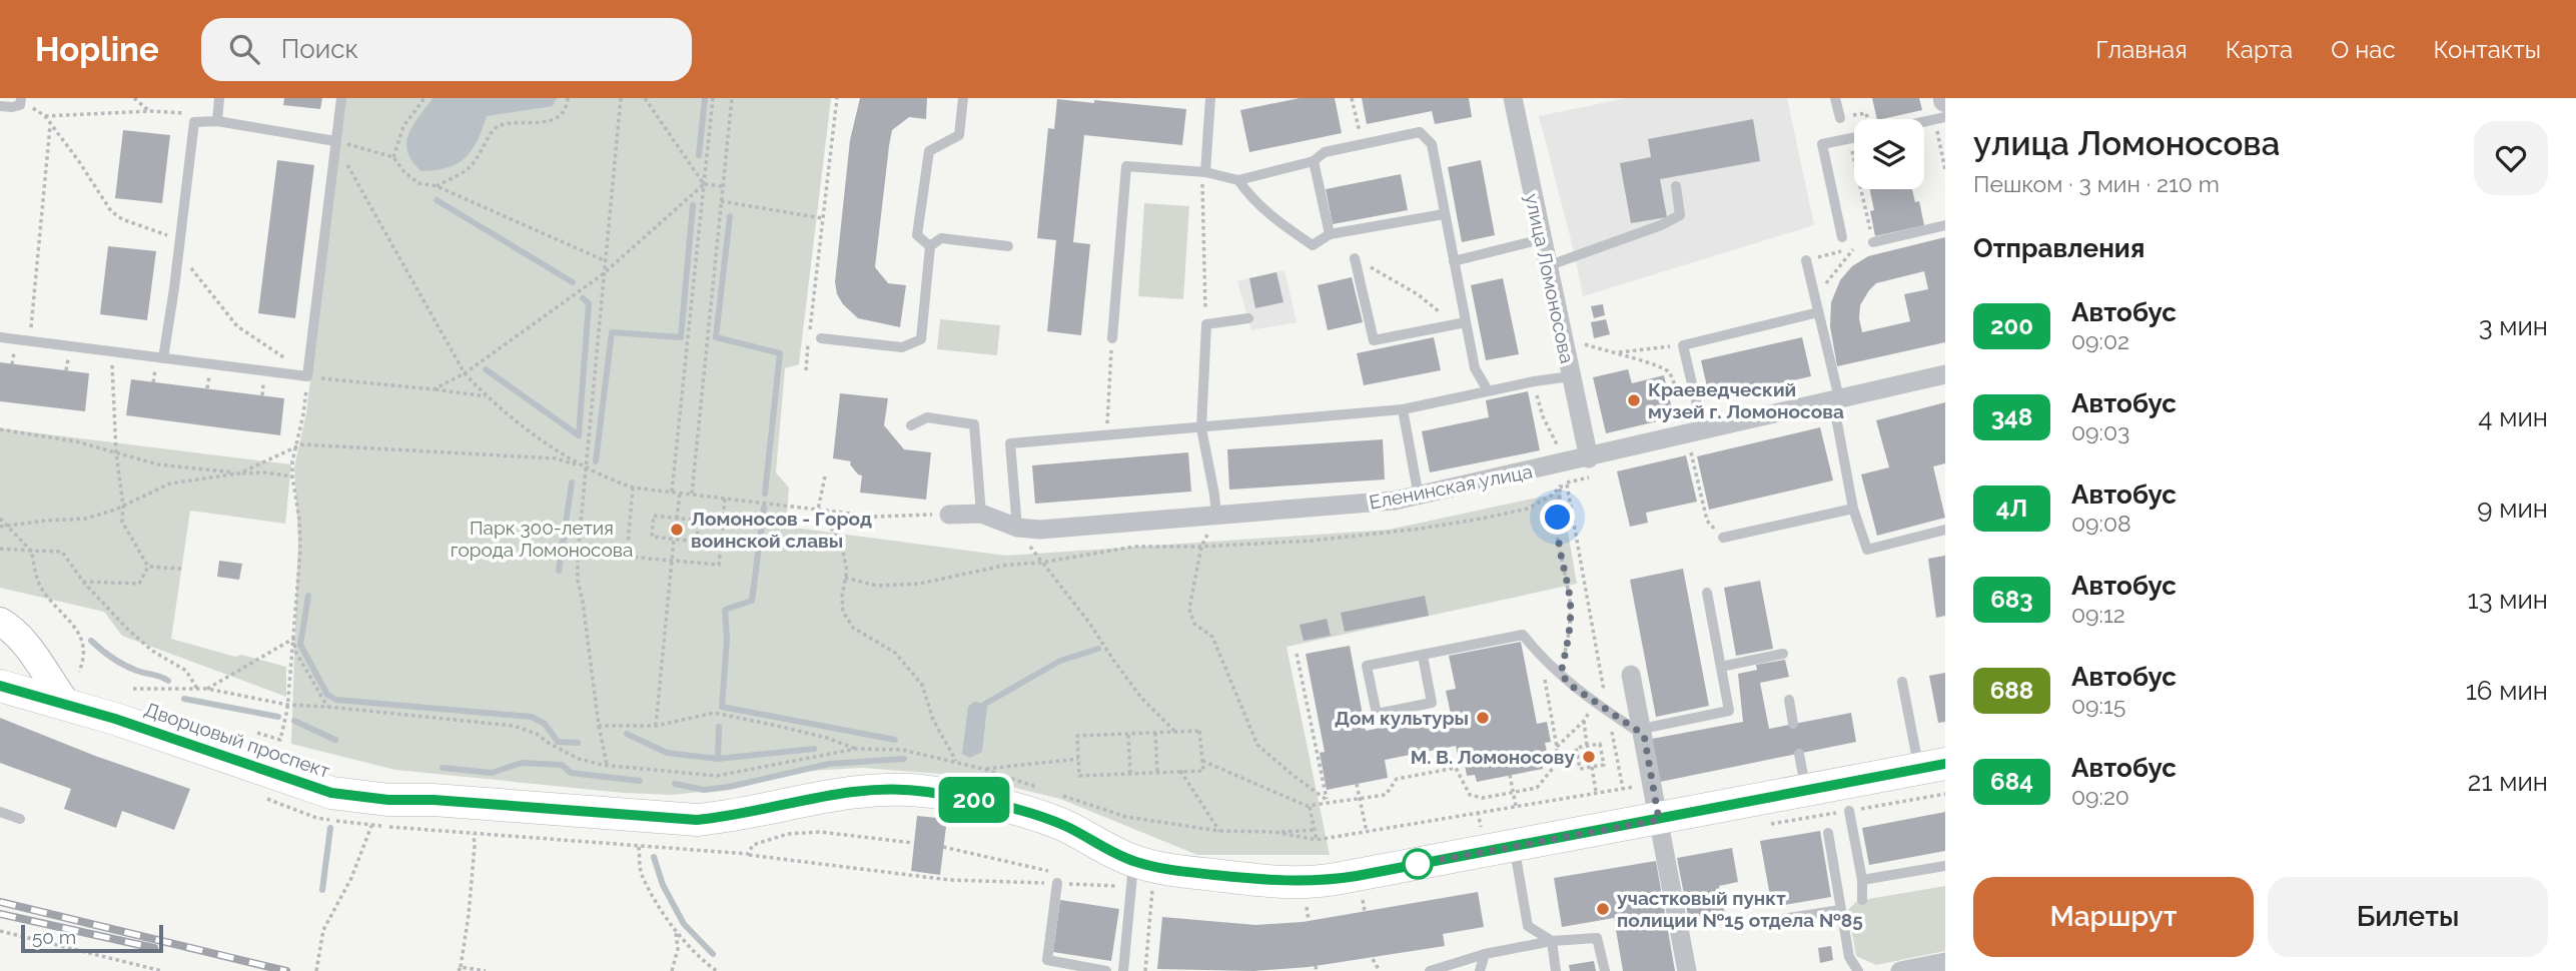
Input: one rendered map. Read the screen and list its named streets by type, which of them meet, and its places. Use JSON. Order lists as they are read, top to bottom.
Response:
{
  "streets": {
    "main road": ["Дворцовый проспект"],
    "street": ["улица Ломоносова", "Еленинская улица"]
  },
  "crossings": [
    ["улица Ломоносова", "Еленинская улица"]
  ],
  "parks": ["Парк 300-летия города Ломоносова"],
  "places": [
    "Краеведческий музей г. Ломоносова",
    "Ломоносов - Город воинской славы",
    "Дом культуры",
    "М. В. Ломоносову",
    "участковый пункт полиции №15 отдела №85"
  ],
  "lines": ["bus line 200"],
  "scale_bar": "50 m",
  "page": {
    "header": "Hopline",
    "search": "Поиск",
    "nav": [
      "Главная",
      "Карта",
      "О нас",
      "Контакты"
    ],
    "on_map": "200",
    "heading": [
      ["улица Ломоносова", "Пешком · 3 мин · 210 m"],
      "Отправления"
    ],
    "list": [
      {
        "mark": "200",
        "name": "Автобус",
        "note": "09:02",
        "value": "3 мин"
      },
      {
        "mark": "348",
        "name": "Автобус",
        "note": "09:03",
        "value": "4 мин"
      },
      {
        "mark": "4Л",
        "name": "Автобус",
        "note": "09:08",
        "value": "9 мин"
      },
      {
        "mark": "683",
        "name": "Автобус",
        "note": "09:12",
        "value": "13 мин"
      },
      {
        "mark": "688",
        "name": "Автобус",
        "note": "09:15",
        "value": "16 мин"
      },
      {
        "mark": "684",
        "name": "Автобус",
        "note": "09:20",
        "value": "21 мин"
      }
    ],
    "buttons": ["Маршрут", "Билеты"],
    "scale": "50 m"
  }
}
